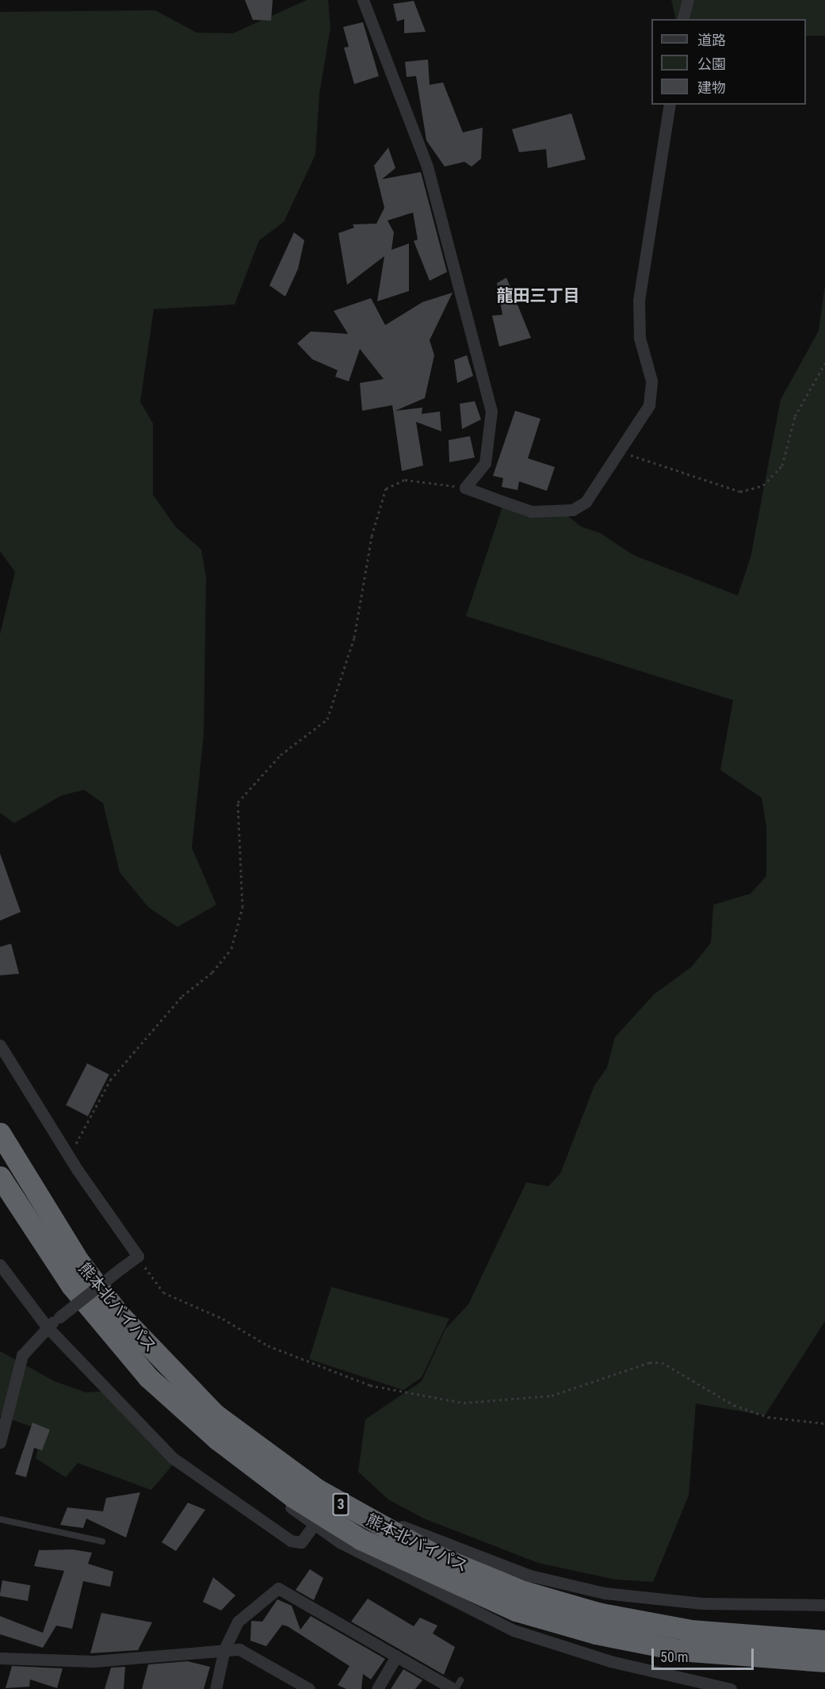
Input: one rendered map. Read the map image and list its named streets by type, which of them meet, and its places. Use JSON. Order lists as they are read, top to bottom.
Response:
{
  "streets": {
    "highway": ["熊本北バイパス", "3"]
  },
  "districts": ["龍田三丁目"],
  "legend": ["道路", "公園", "建物"],
  "scale_bar": "50 m"
}
